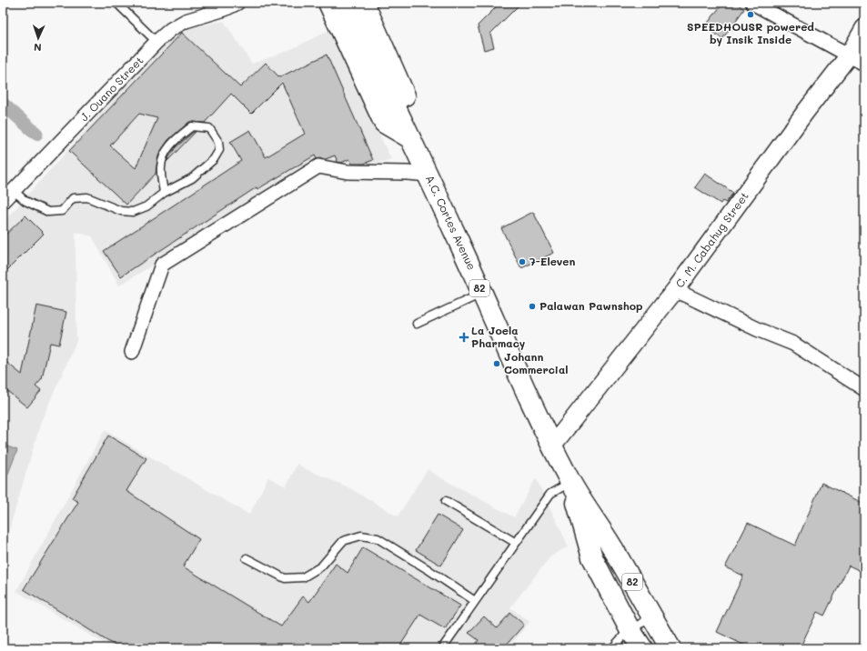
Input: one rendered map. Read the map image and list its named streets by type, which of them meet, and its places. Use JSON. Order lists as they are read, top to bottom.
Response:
{
  "streets": {
    "main road": ["A.C. Cortes Avenue", "82"],
    "street": ["J. Ouano Street", "C. M. Cabahug Street"]
  },
  "crossings": [
    ["A.C. Cortes Avenue", "C. M. Cabahug Street"]
  ],
  "places": {
    "other": [
      "SPEEDHOUSR powered by Insik Inside",
      "7-Eleven",
      "Palawan Pawnshop",
      "Johann Commercial"
    ],
    "health": ["La Joela Pharmacy"]
  },
  "north": "bottom"
}
